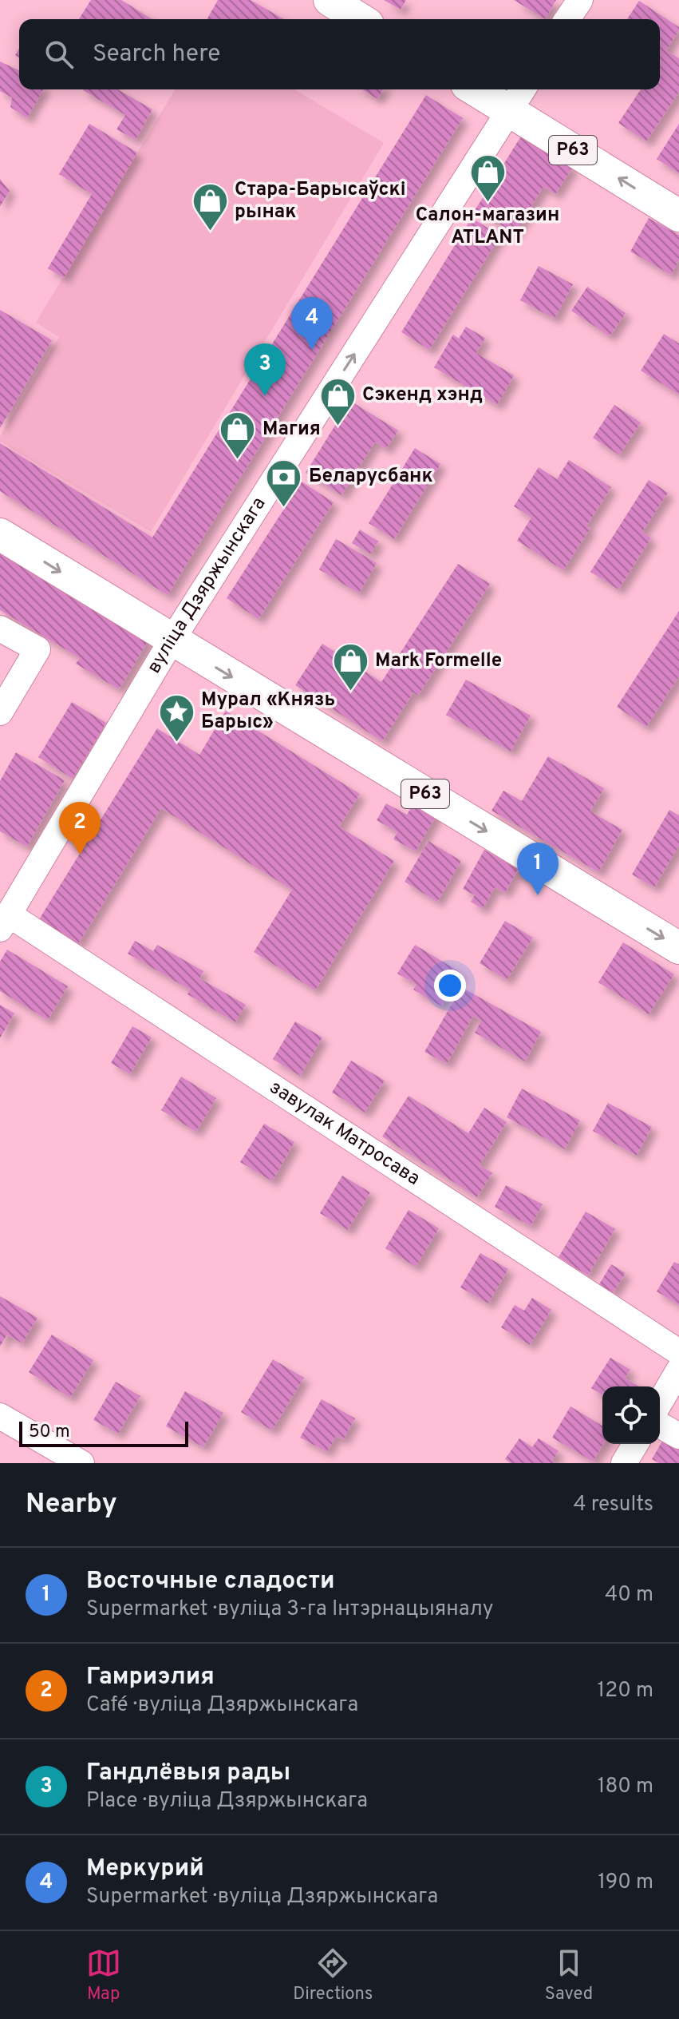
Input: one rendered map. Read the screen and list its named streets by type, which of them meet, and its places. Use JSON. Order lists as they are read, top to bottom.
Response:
{
  "streets": {
    "main road": ["Р63"],
    "street": ["вуліца Дзяржынскага", "завулак Матросава"]
  },
  "crossings": [
    ["Р63", "вуліца Дзяржынскага"],
    ["вуліца Дзяржынскага", "завулак Матросава"]
  ],
  "one_way": ["вуліца Дзяржынскага"],
  "places": {
    "shop": [
      "Салон-магазин ATLANT",
      "Стара-Барысаўскі рынак",
      "Сэкенд хэнд",
      "Магия",
      "Mark Formelle"
    ],
    "bank": ["Беларусбанк"],
    "place": ["Мурал «Князь Барыс»"]
  },
  "scale_bar": "50 m",
  "page": {
    "search": "Search here",
    "pins": [
      "4",
      "3",
      "2",
      "1"
    ],
    "scale": "50 m",
    "heading": ["Nearby", "4 results"],
    "list": [
      {
        "mark": "1",
        "name": "Восточные сладости",
        "note": "Supermarket · вуліца 3-га Інтэрнацыяналу",
        "value": "40 m"
      },
      {
        "mark": "2",
        "name": "Гамриэлия",
        "note": "Café · вуліца Дзяржынскага",
        "value": "120 m"
      },
      {
        "mark": "3",
        "name": "Гандлёвыя рады",
        "note": "Place · вуліца Дзяржынскага",
        "value": "180 m"
      },
      {
        "mark": "4",
        "name": "Меркурий",
        "note": "Supermarket · вуліца Дзяржынскага",
        "value": "190 m"
      }
    ],
    "nav": ["Map", "Directions", "Saved"]
  }
}
